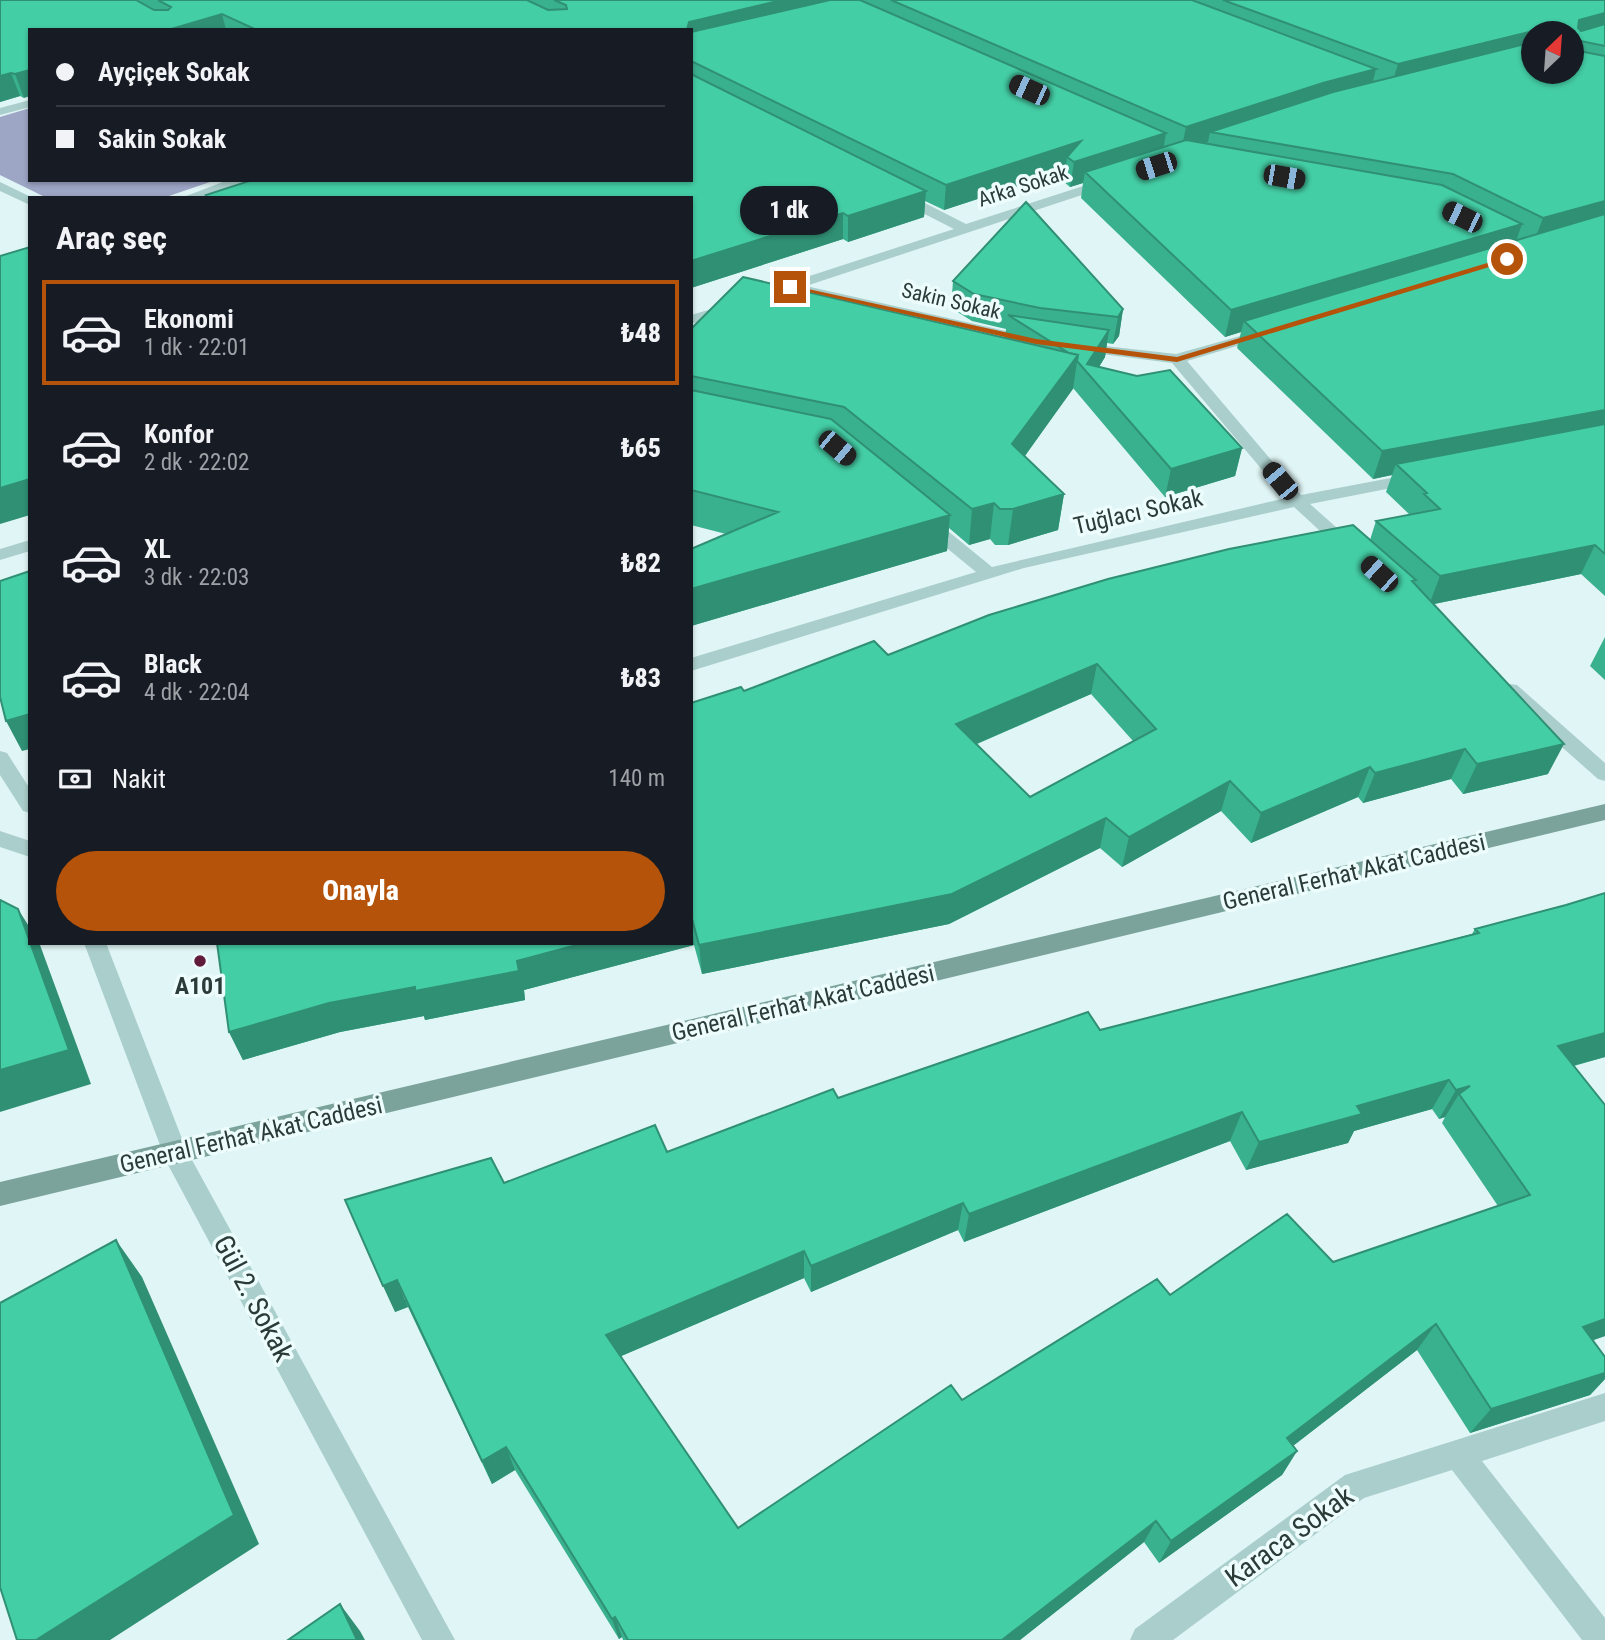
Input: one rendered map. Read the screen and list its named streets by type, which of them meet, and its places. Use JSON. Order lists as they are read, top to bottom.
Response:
{
  "streets": {
    "street": [
      "Arka Sokak",
      "Sakin Sokak",
      "Tuğlacı Sokak",
      "General Ferhat Akat Caddesi",
      "Gül 2. Sokak",
      "Karaca Sokak"
    ]
  },
  "crossings": [
    ["Arka Sokak", "Sakin Sokak"],
    ["General Ferhat Akat Caddesi", "Gül 2. Sokak"]
  ],
  "places": ["A101"],
  "north": "top right",
  "page": {
    "banner": ["Ayçiçek Sokak", "Sakin Sokak"],
    "bubble": "1 dk",
    "heading": "Araç seç",
    "list": [
      {
        "name": "Ekonomi",
        "note": "1 dk · 22:01",
        "value": "₺48"
      },
      {
        "name": "Konfor",
        "note": "2 dk · 22:02",
        "value": "₺65"
      },
      {
        "name": "XL",
        "note": "3 dk · 22:03",
        "value": "₺82"
      },
      {
        "name": "Black",
        "note": "4 dk · 22:04",
        "value": "₺83"
      }
    ],
    "pay": ["Nakit", "140 m"],
    "buttons": "Onayla"
  }
}
